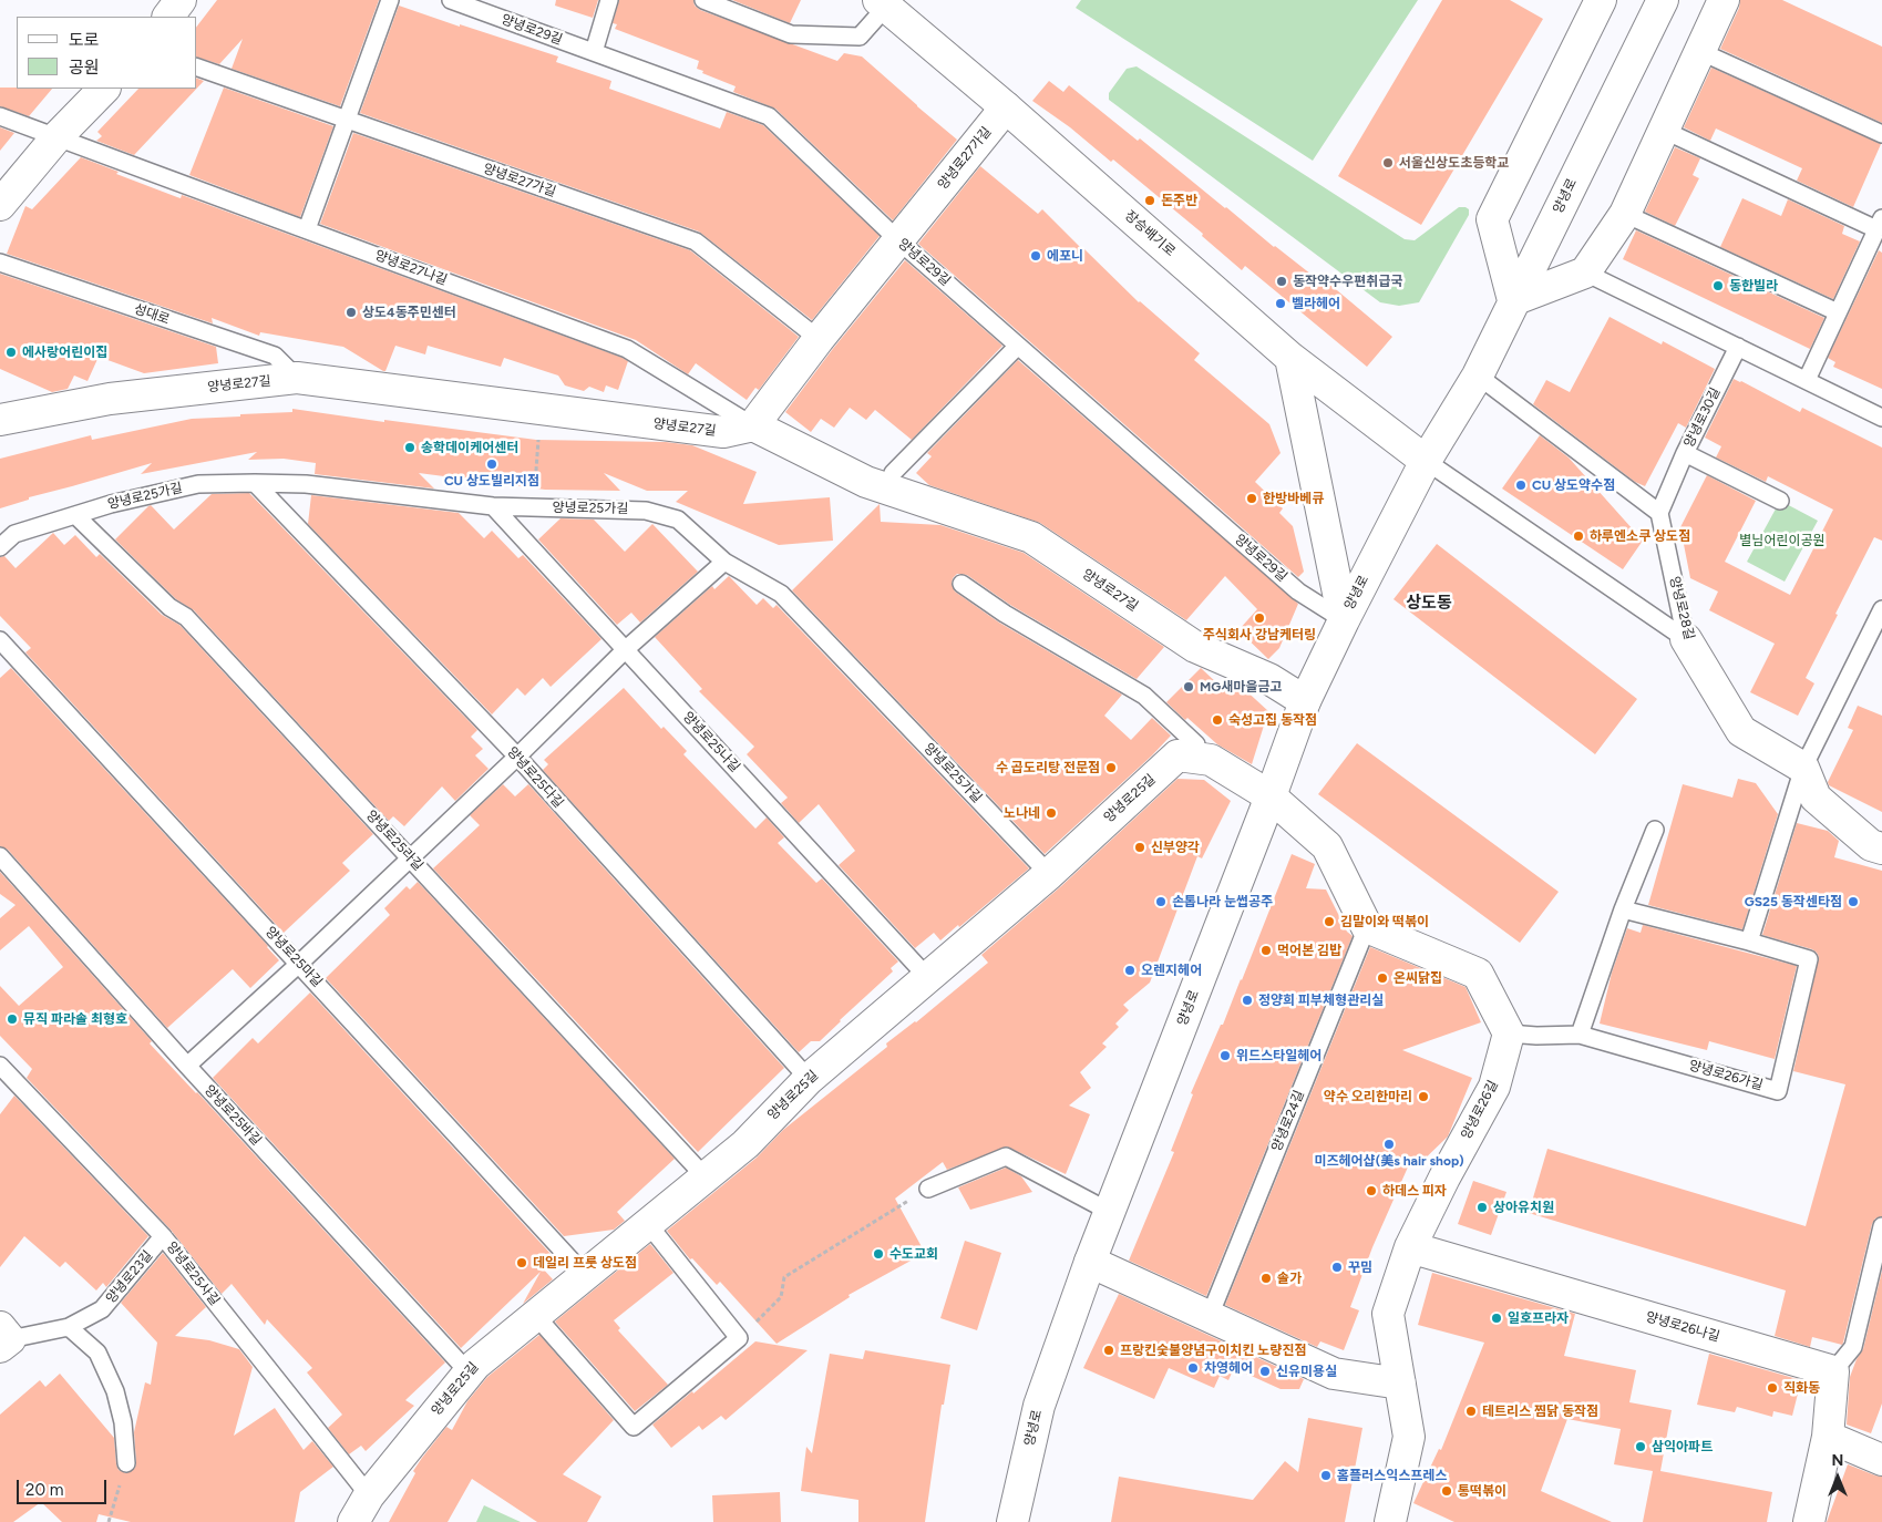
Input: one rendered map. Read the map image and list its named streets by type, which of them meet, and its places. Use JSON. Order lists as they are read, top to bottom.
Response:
{
  "streets": {
    "street": [
      "양녕로27가길",
      "양녕로",
      "장승배기로",
      "양녕로27길",
      "양녕로28길",
      "양녕로25길",
      "양녕로26길",
      "양녕로26나길"
    ],
    "lane": [
      "양녕로29길",
      "양녕로27나길",
      "성대로",
      "양녕로30길",
      "양녕로25가길",
      "양녕로25나길",
      "양녕로25다길",
      "양녕로25라길",
      "양녕로25마길",
      "양녕로26가길",
      "양녕로25바길",
      "양녕로24길",
      "양녕로25사길",
      "양녕로23길"
    ]
  },
  "crossings": [
    ["양녕로29길", "양녕로27가길"],
    ["양녕로29길", "양녕로"],
    ["양녕로27가길", "장승배기로"],
    ["양녕로27가길", "양녕로27나길"],
    ["양녕로27가길", "양녕로27길"],
    ["양녕로", "장승배기로"],
    ["양녕로", "양녕로27길"],
    ["양녕로", "양녕로25길"],
    ["양녕로27나길", "양녕로27길"],
    ["성대로", "양녕로27길"],
    ["양녕로25가길", "양녕로25나길"],
    ["양녕로25가길", "양녕로25다길"],
    ["양녕로25가길", "양녕로25길"],
    ["양녕로25가길", "양녕로25라길"],
    ["양녕로25나길", "양녕로25길"],
    ["양녕로25다길", "양녕로25길"],
    ["양녕로25길", "양녕로25라길"],
    ["양녕로25길", "양녕로25마길"],
    ["양녕로25길", "양녕로25바길"],
    ["양녕로25길", "양녕로25사길"],
    ["양녕로26가길", "양녕로26길"],
    ["양녕로26길", "양녕로26나길"],
    ["양녕로25사길", "양녕로23길"]
  ],
  "districts": ["상도동"],
  "parks": ["별님어린이공원"],
  "places": [
    "서울신상도초등학교",
    "돈주반",
    "에포니",
    "동작약수우편취급국",
    "동한빌라",
    "벨라헤어",
    "상도4동주민센터",
    "에사랑어린이집",
    "송학데이케어센터",
    "CU 상도빌리지점",
    "CU 상도약수점",
    "한방바베큐",
    "하루엔소쿠 상도점",
    "주식회사 강남케터링",
    "MG새마을금고",
    "숙성고집 동작점",
    "수 곱도리탕 전문점",
    "노나네",
    "신부양각",
    "손톱나라 눈썹공주",
    "GS25 동작센타점",
    "김말이와 떡볶이",
    "먹어본 김밥",
    "오렌지헤어",
    "온씨닭집",
    "정양희 피부체형관리실",
    "뮤직 파라솔 최형호",
    "위드스타일헤어",
    "약수 오리한마리",
    "미즈헤어샵(美s hair shop)",
    "하데스 피자",
    "상아유치원",
    "수도교회",
    "데일리 프룻 상도점",
    "꾸밈",
    "솔가",
    "일호프라자",
    "프랑킨숯불양념구이치킨 노량진점",
    "차영헤어",
    "신유미용실",
    "직화동",
    "테트리스 찜닭 동작점",
    "삼익아파트",
    "홈플러스익스프레스",
    "통떡볶이"
  ],
  "legend": ["도로", "공원"],
  "scale_bar": "20 m",
  "north": "top"
}
